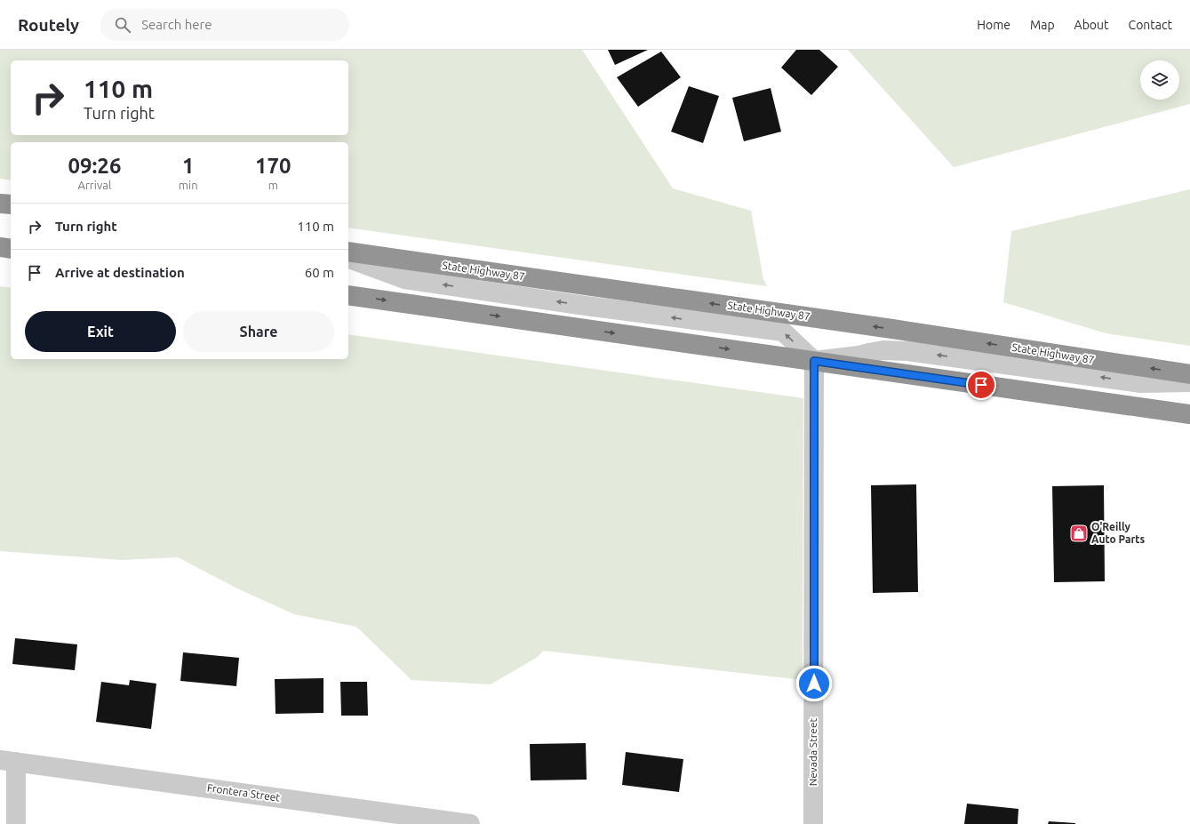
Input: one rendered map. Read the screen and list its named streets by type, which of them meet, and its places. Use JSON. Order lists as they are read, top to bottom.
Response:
{
  "streets": {
    "highway": ["State Highway 87"],
    "street": ["Nevada Street", "Frontera Street"]
  },
  "places": {
    "shop": ["O'Reilly Auto Parts"]
  },
  "page": {
    "header": "Routely",
    "search": "Search here",
    "nav": [
      "Home",
      "Map",
      "About",
      "Contact"
    ],
    "turn": ["110 m", "Turn right"],
    "eta": [
      "09:26",
      "Arrival",
      "1",
      "min",
      "170",
      "m"
    ],
    "list": [
      {
        "name": "Turn right",
        "value": "110 m"
      },
      {
        "name": "Arrive at destination",
        "value": "60 m"
      }
    ],
    "buttons": ["Exit", "Share"]
  }
}
